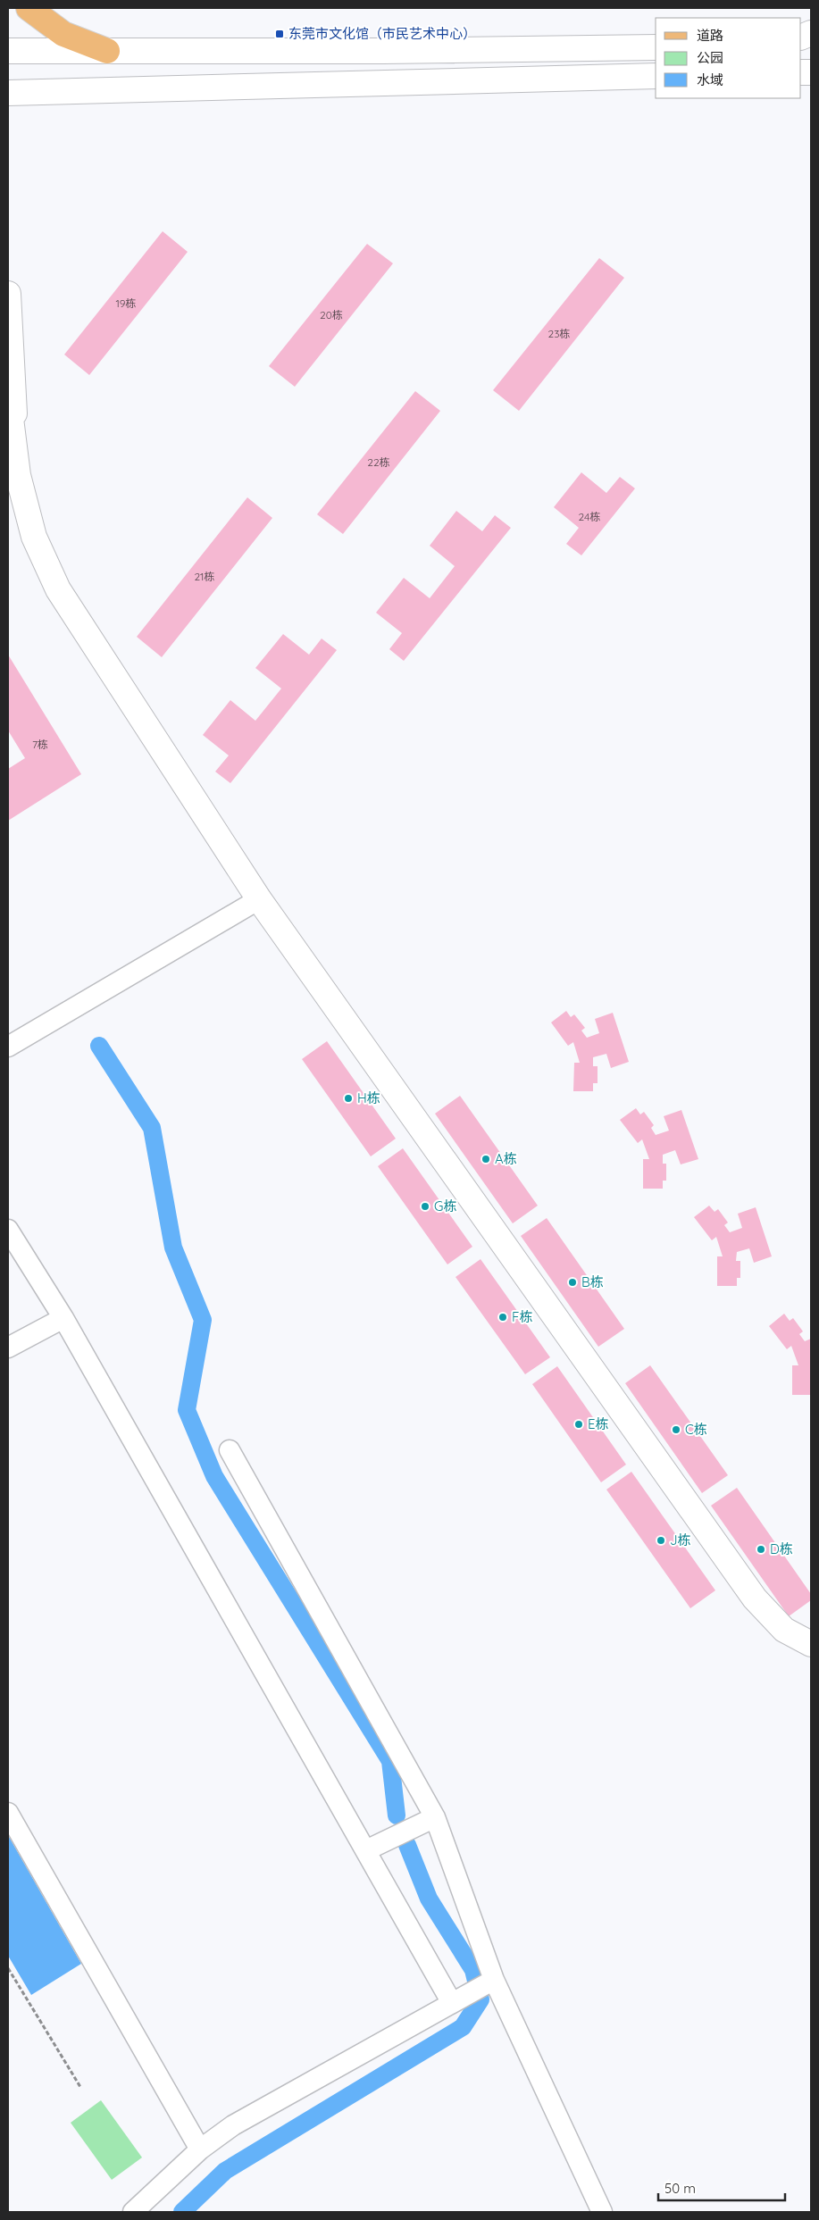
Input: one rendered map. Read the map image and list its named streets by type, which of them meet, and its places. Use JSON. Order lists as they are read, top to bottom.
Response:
{
  "places": {
    "transit": ["东莞市文化馆（市民艺术中心）"],
    "other": [
      "H栋",
      "A栋",
      "G栋",
      "B栋",
      "F栋",
      "E栋",
      "C栋",
      "J栋",
      "D栋"
    ]
  },
  "house_numbers": [
    "19栋",
    "20栋",
    "23栋",
    "22栋",
    "24栋",
    "21栋",
    "7栋"
  ],
  "legend": ["道路", "公园", "水域"],
  "scale_bar": "50 m"
}
